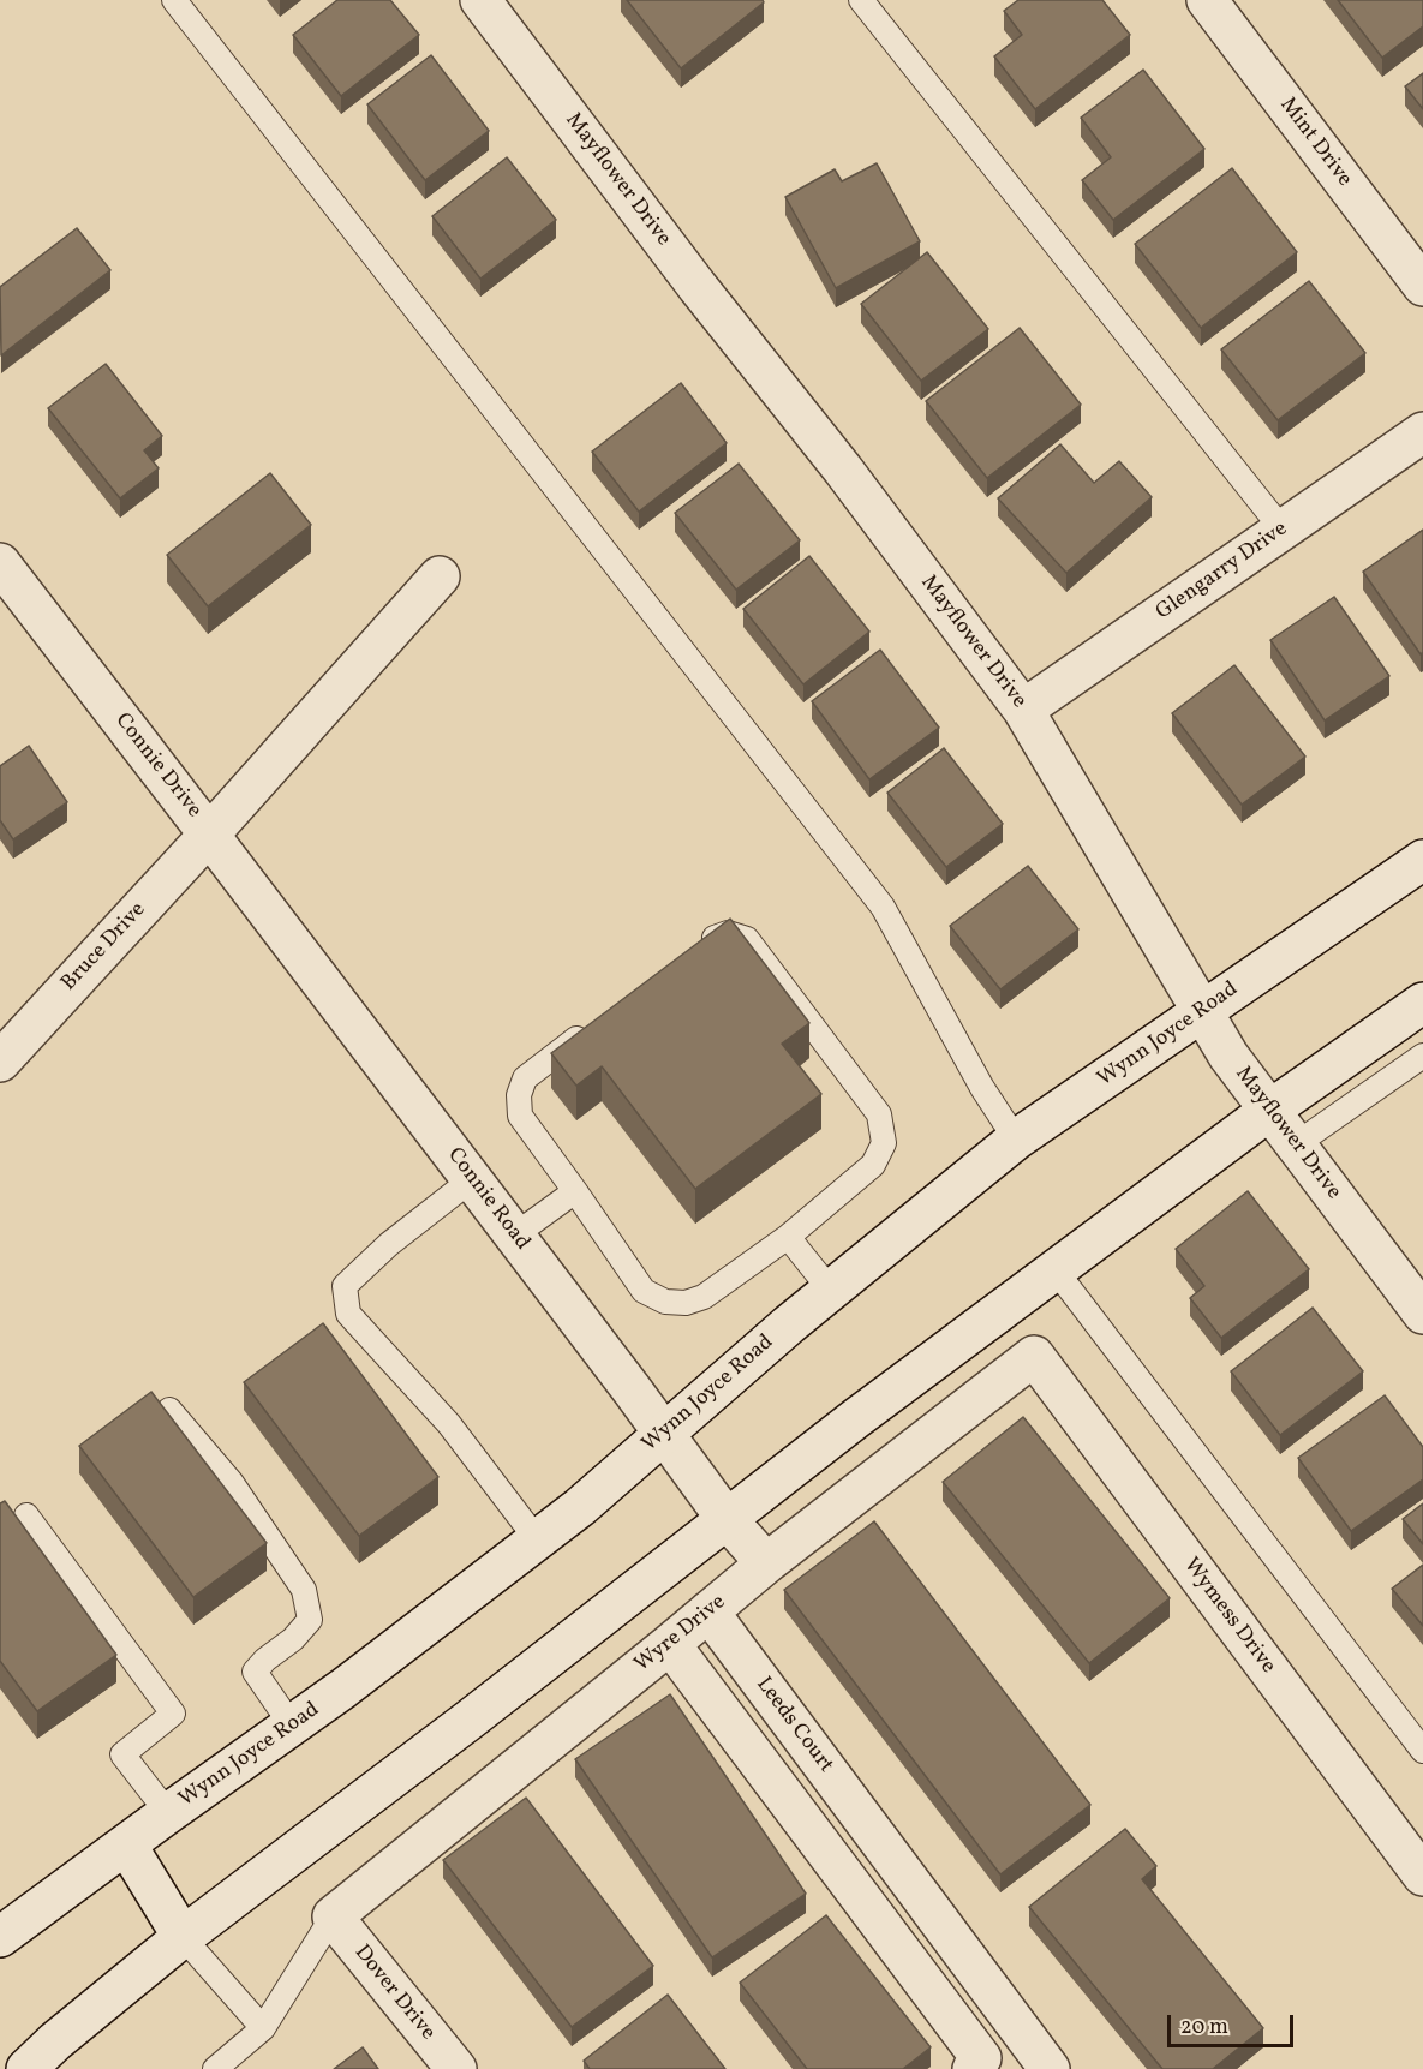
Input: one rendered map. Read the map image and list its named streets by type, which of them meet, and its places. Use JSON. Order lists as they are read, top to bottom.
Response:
{
  "streets": {
    "street": [
      "Mint Drive",
      "Mayflower Drive",
      "Glengarry Drive",
      "Connie Drive",
      "Bruce Drive",
      "Wynn Joyce Road",
      "Connie Road",
      "Wymess Drive",
      "Wyre Drive",
      "Leeds Court",
      "Dover Drive"
    ]
  },
  "crossings": [
    ["Mayflower Drive", "Glengarry Drive"],
    ["Mayflower Drive", "Wynn Joyce Road"],
    ["Connie Drive", "Bruce Drive"],
    ["Connie Drive", "Connie Road"],
    ["Bruce Drive", "Connie Road"],
    ["Wynn Joyce Road", "Connie Road"],
    ["Connie Road", "Wyre Drive"],
    ["Wymess Drive", "Wyre Drive"],
    ["Wyre Drive", "Leeds Court"],
    ["Wyre Drive", "Dover Drive"]
  ],
  "scale_bar": "20 m"
}
